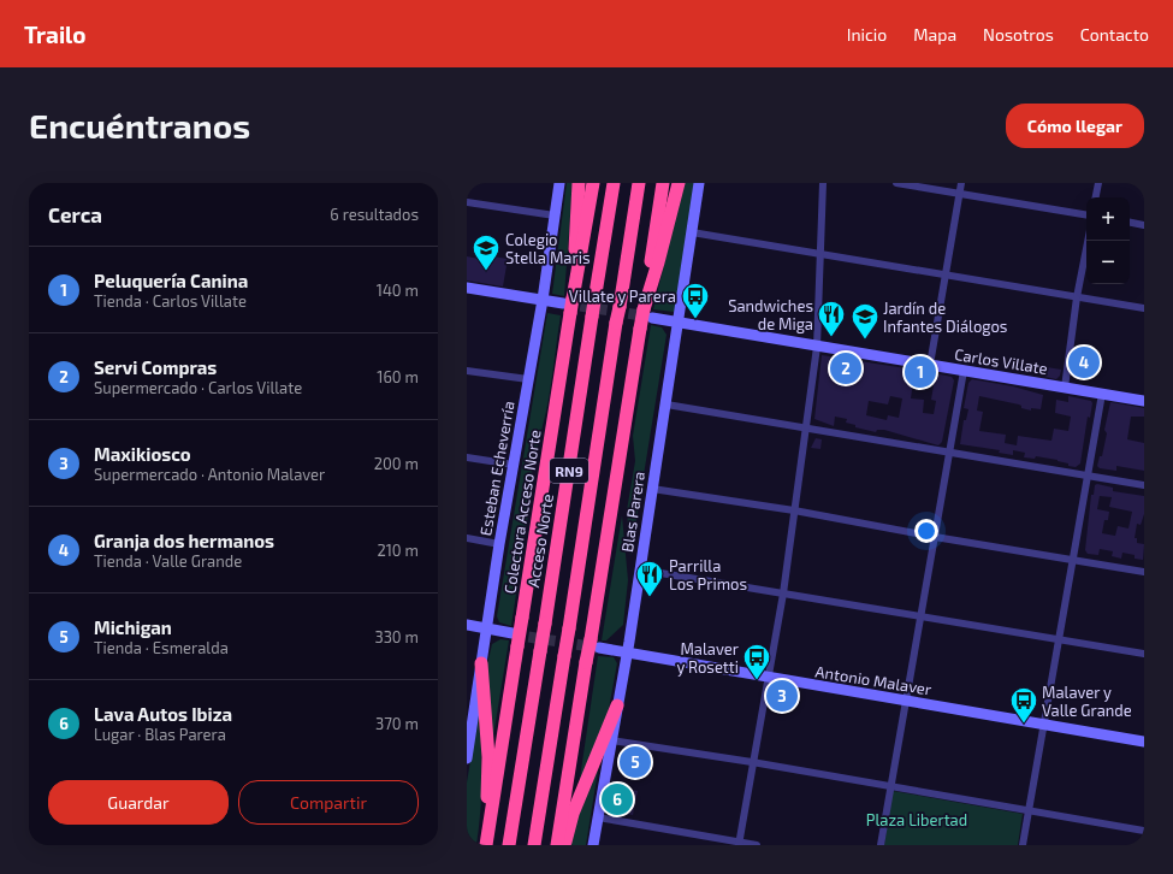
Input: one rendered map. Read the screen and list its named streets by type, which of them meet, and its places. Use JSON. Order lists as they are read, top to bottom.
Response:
{
  "streets": {
    "highway": ["RN9", "Colectora Acceso Norte", "Acceso Norte"],
    "street": [
      "Carlos Villate",
      "Esteban Echeverría",
      "Blas Parera",
      "Antonio Malaver"
    ]
  },
  "crossings": [
    ["Carlos Villate", "Blas Parera"],
    ["Blas Parera", "Antonio Malaver"]
  ],
  "parks": ["Plaza Libertad"],
  "places": {
    "school or university": ["Colegio Stella Maris", "Jardín de Infantes Diálogos"],
    "bus stop": ["Villate y Parera", "Malaver y Rosetti", "Malaver y Valle Grande"],
    "restaurant": ["Sandwiches de Miga", "Parrilla Los Primos"]
  },
  "page": {
    "header": "Trailo",
    "nav": [
      "Inicio",
      "Mapa",
      "Nosotros",
      "Contacto"
    ],
    "buttons": [
      "Cómo llegar",
      ["Guardar", "Compartir"]
    ],
    "title": "Encuéntranos",
    "heading": ["Cerca", "6 resultados"],
    "map_buttons": ["+", "−"],
    "list": [
      {
        "mark": "1",
        "name": "Peluquería Canina",
        "note": "Tienda · Carlos Villate",
        "value": "140 m"
      },
      {
        "mark": "2",
        "name": "Servi Compras",
        "note": "Supermercado · Carlos Villate",
        "value": "160 m"
      },
      {
        "mark": "3",
        "name": "Maxikiosco",
        "note": "Supermercado · Antonio Malaver",
        "value": "200 m"
      },
      {
        "mark": "4",
        "name": "Granja dos hermanos",
        "note": "Tienda · Valle Grande",
        "value": "210 m"
      },
      {
        "mark": "5",
        "name": "Michigan",
        "note": "Tienda · Esmeralda",
        "value": "330 m"
      },
      {
        "mark": "6",
        "name": "Lava Autos Ibiza",
        "note": "Lugar · Blas Parera",
        "value": "370 m"
      }
    ],
    "pins": [
      "4",
      "2",
      "1",
      "3",
      "5",
      "6"
    ]
  }
}
